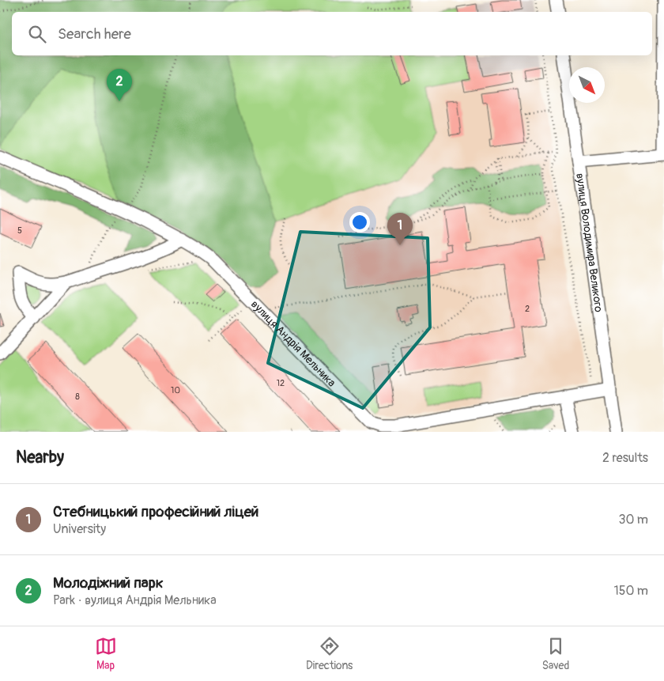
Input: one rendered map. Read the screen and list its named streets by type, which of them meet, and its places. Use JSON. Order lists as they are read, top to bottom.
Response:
{
  "streets": {
    "street": ["вулиця Володимира Великого", "вулиця Андрія Мельника"]
  },
  "crossings": [
    ["вулиця Володимира Великого", "вулиця Андрія Мельника"]
  ],
  "house_numbers": [
    "5",
    "2",
    "12",
    "10",
    "8"
  ],
  "north": "bottom right",
  "page": {
    "search": "Search here",
    "pins": ["2", "1"],
    "heading": ["Nearby", "2 results"],
    "list": [
      {
        "mark": "1",
        "name": "Стебницький професійний ліцей",
        "note": "University",
        "value": "30 m"
      },
      {
        "mark": "2",
        "name": "Молодіжний парк",
        "note": "Park · вулиця Андрія Мельника",
        "value": "150 m"
      }
    ],
    "nav": ["Map", "Directions", "Saved"]
  }
}
